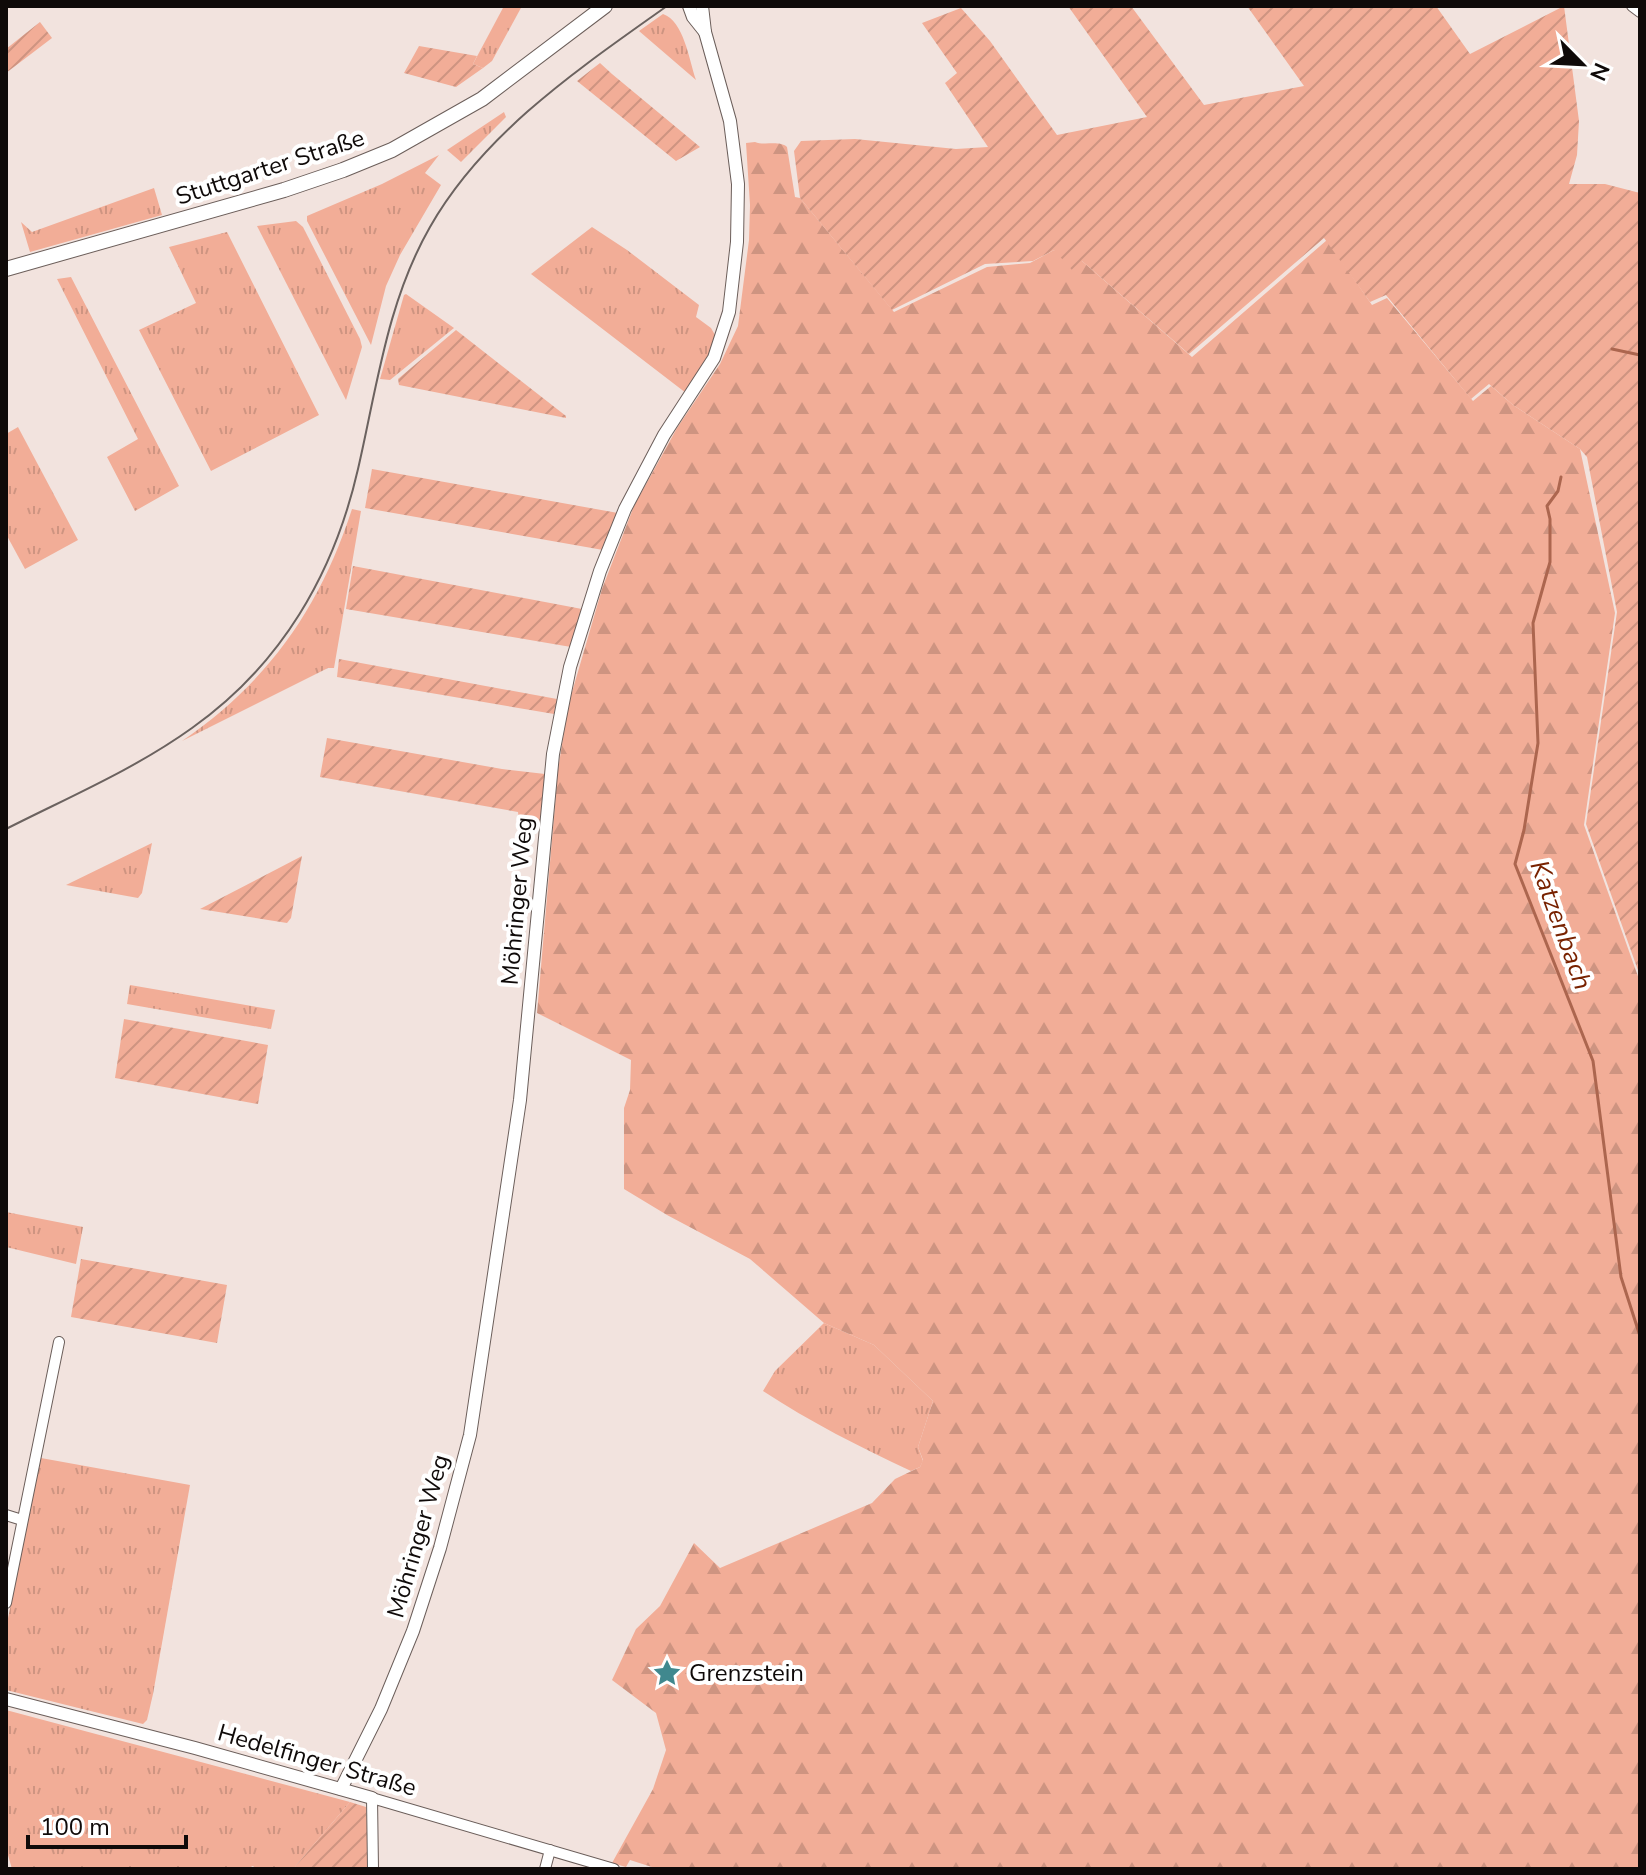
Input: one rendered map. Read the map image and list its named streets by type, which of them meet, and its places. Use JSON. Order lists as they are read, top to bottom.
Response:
{
  "streets": {
    "main road": ["Stuttgarter Straße"],
    "street": ["Möhringer Weg", "Hedelfinger Straße"]
  },
  "crossings": [
    ["Möhringer Weg", "Hedelfinger Straße"]
  ],
  "water": ["Katzenbach"],
  "places": {
    "place": ["Grenzstein"]
  },
  "scale_bar": "100 m",
  "north": "bottom right"
}
